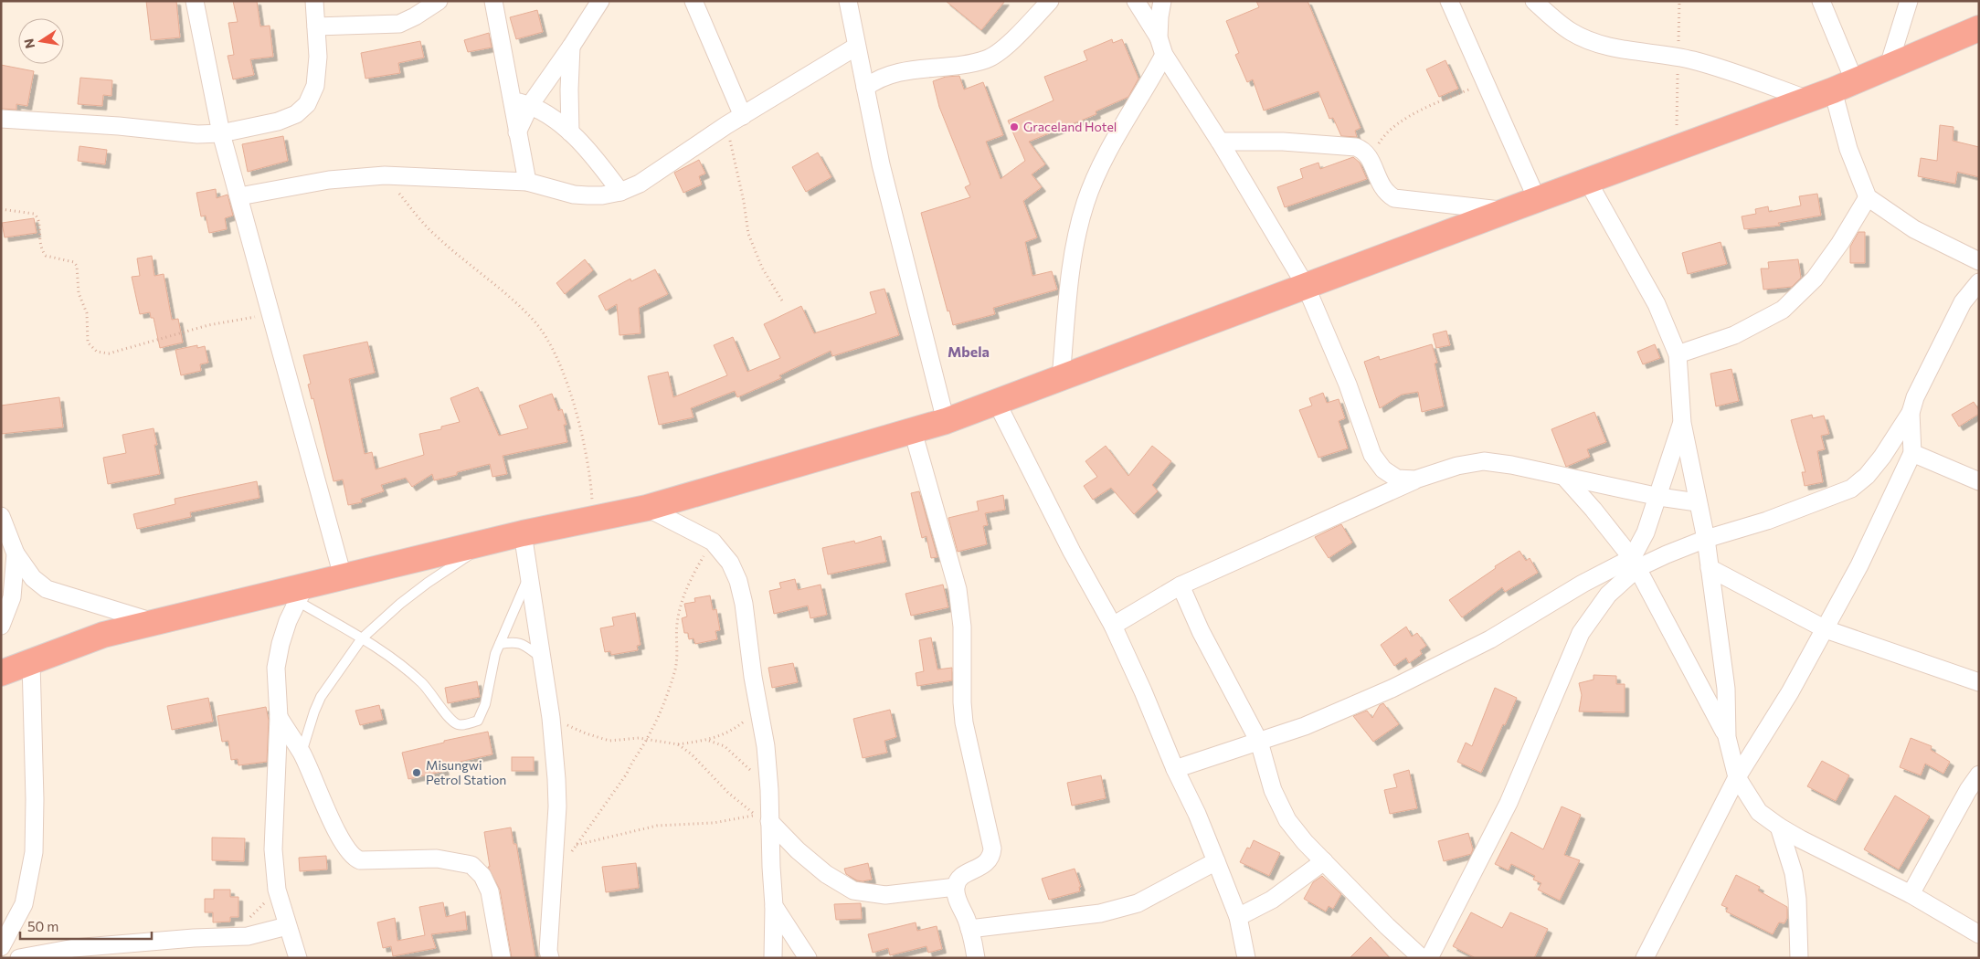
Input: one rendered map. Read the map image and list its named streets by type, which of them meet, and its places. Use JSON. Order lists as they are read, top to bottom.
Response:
{
  "districts": ["Mbela"],
  "places": ["Graceland Hotel", "Misungwi Petrol Station"],
  "scale_bar": "50 m",
  "north": "left"
}
